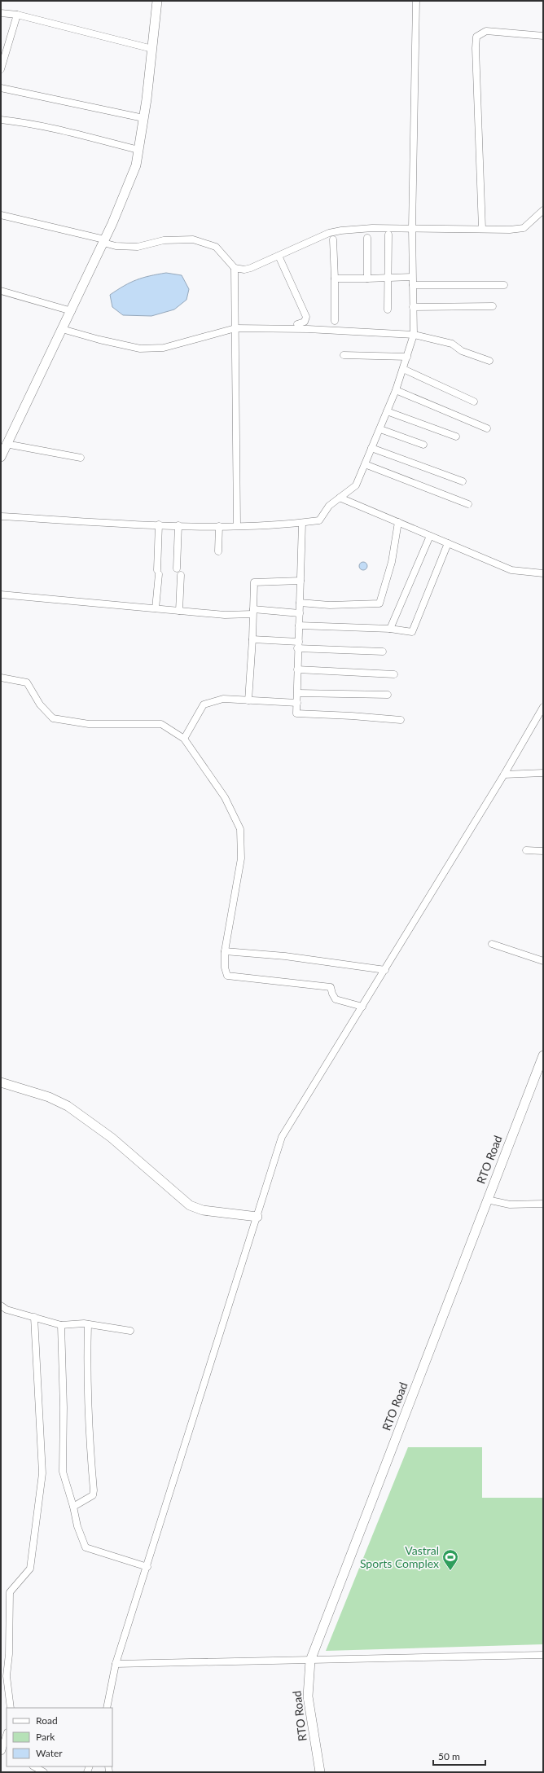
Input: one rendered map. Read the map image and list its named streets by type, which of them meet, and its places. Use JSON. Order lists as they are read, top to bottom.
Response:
{
  "streets": {
    "street": ["RTO Road"]
  },
  "places": {
    "sports": ["Vastral Sports Complex"]
  },
  "legend": ["Road", "Park", "Water"],
  "scale_bar": "50 m"
}
